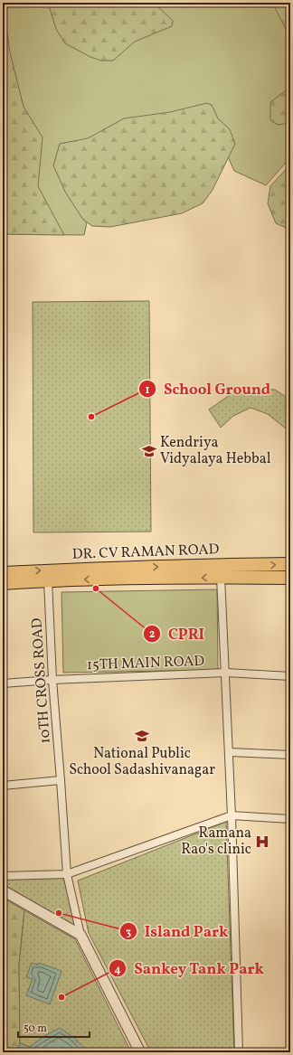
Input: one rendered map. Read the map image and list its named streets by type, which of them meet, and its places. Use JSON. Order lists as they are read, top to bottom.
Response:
{
  "streets": {
    "highway": ["DR. CV RAMAN ROAD"],
    "street": ["15TH MAIN ROAD", "10TH CROSS ROAD"]
  },
  "crossings": [
    ["DR. CV RAMAN ROAD", "10TH CROSS ROAD"],
    ["15TH MAIN ROAD", "10TH CROSS ROAD"]
  ],
  "places": {
    "other": [
      "School Ground",
      "CPRI",
      "Island Park",
      "Sankey Tank Park"
    ],
    "school or university": ["Kendriya Vidyalaya Hebbal", "National Public School Sadashivanagar"],
    "hospital": ["Ramana Rao's clinic"]
  },
  "scale_bar": "50 m"
}
